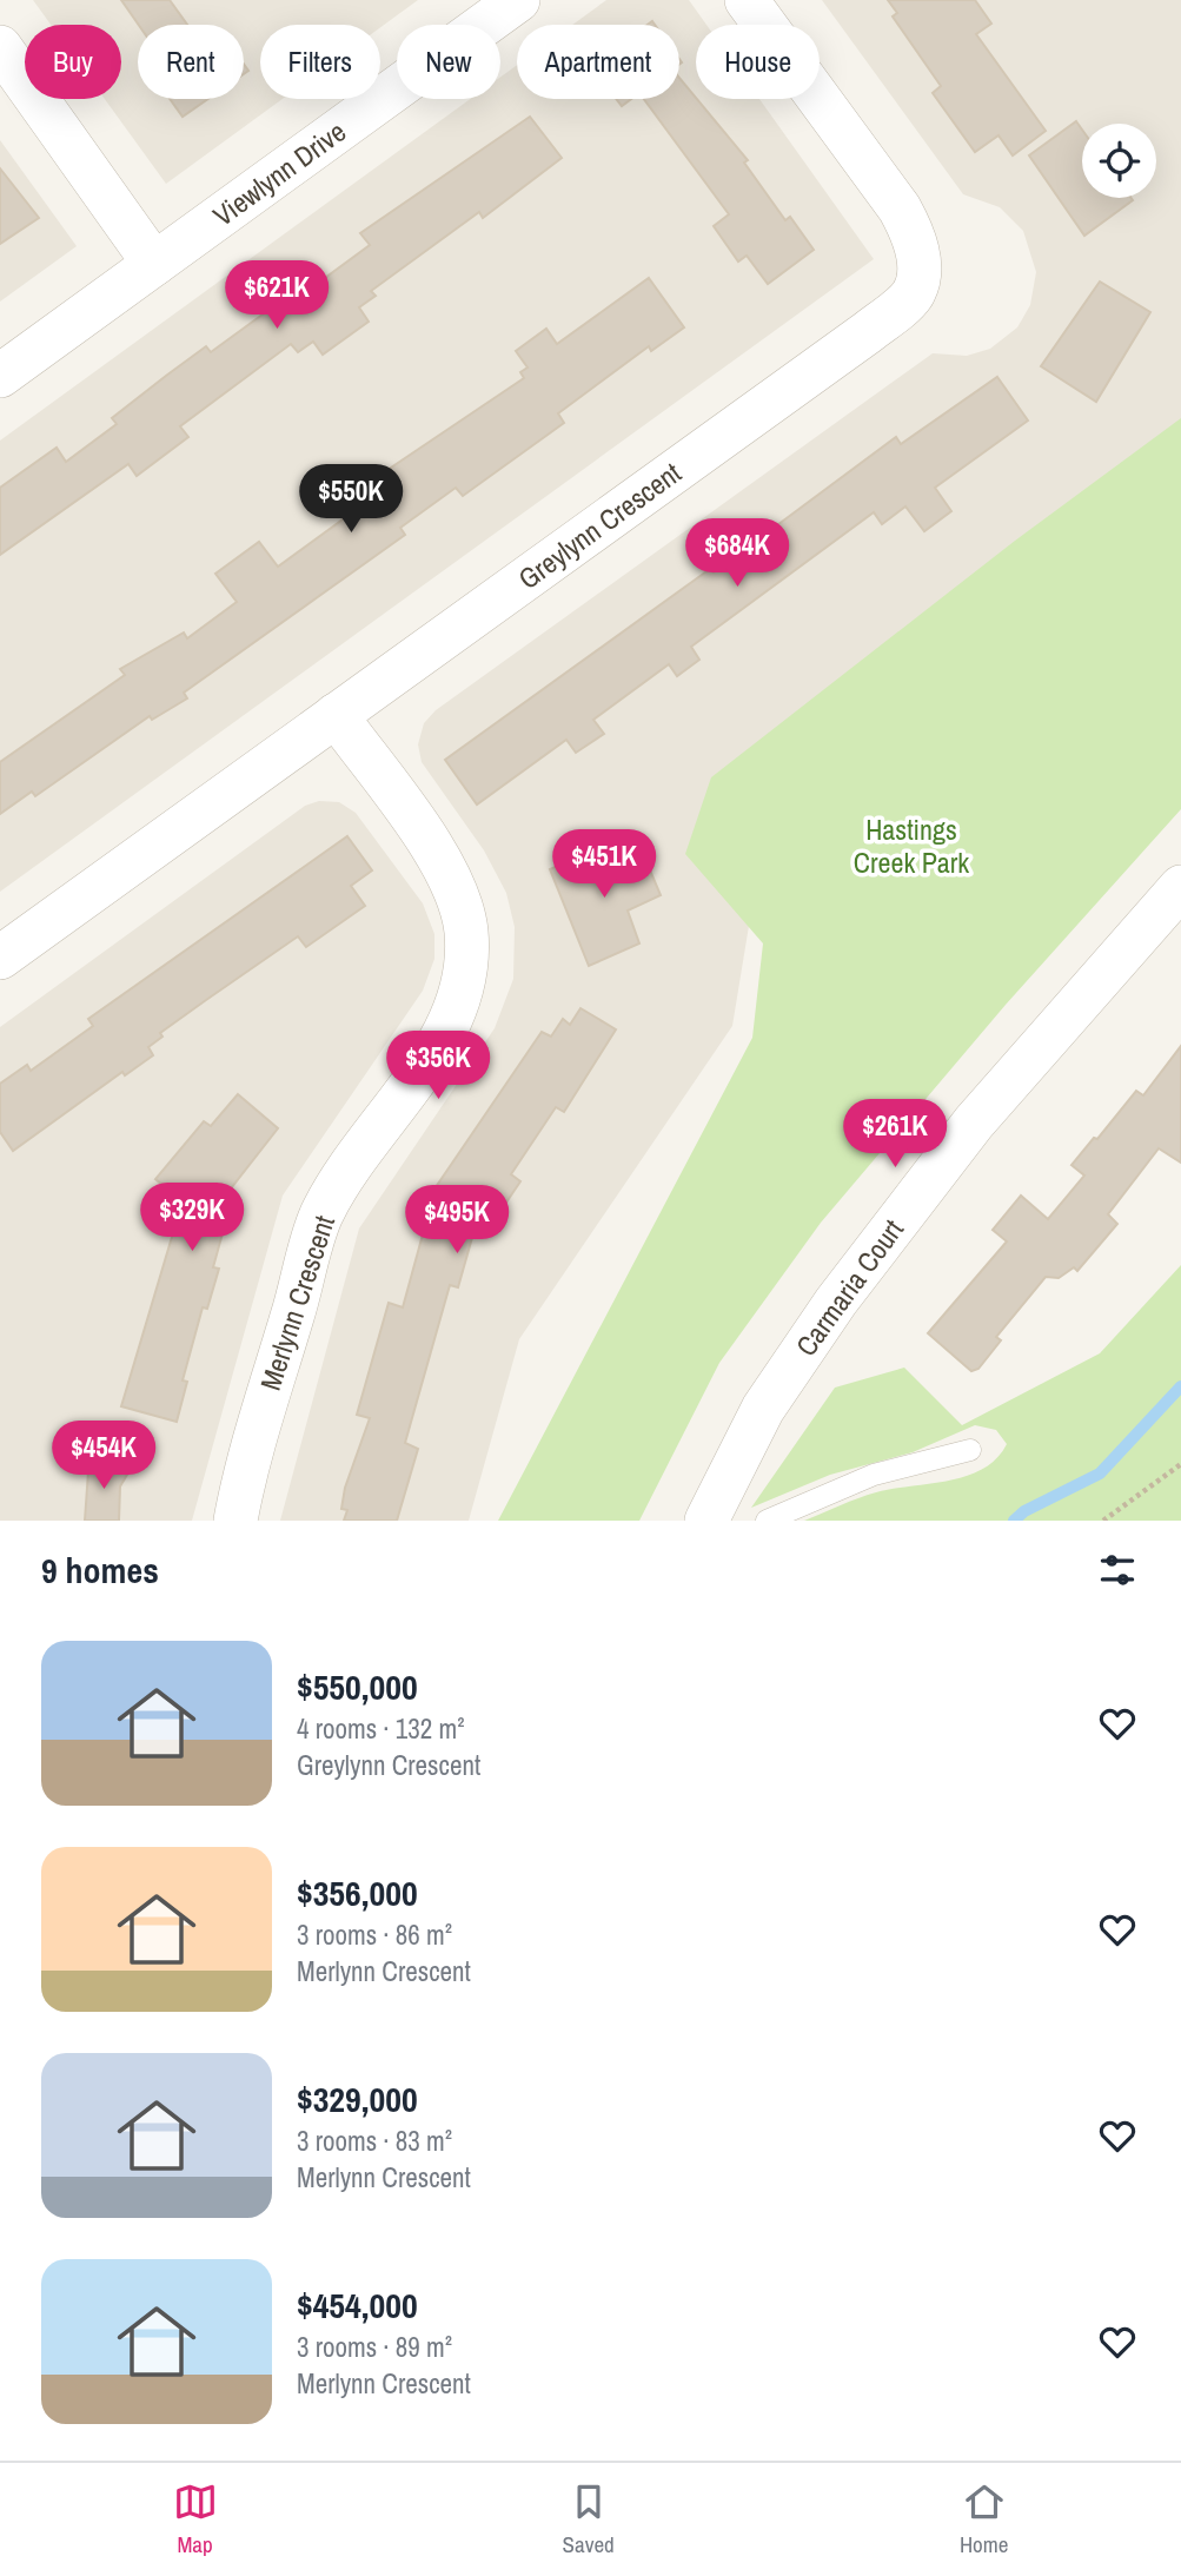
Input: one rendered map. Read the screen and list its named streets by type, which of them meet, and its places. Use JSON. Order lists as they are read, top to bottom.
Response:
{
  "streets": {
    "street": [
      "Viewlynn Drive",
      "Greylynn Crescent",
      "Carmaria Court",
      "Merlynn Crescent"
    ]
  },
  "crossings": [
    ["Greylynn Crescent", "Merlynn Crescent"]
  ],
  "parks": ["Hastings Creek Park"],
  "page": {
    "chip": [
      "Buy",
      "Rent",
      "Filters",
      "New",
      "Apartment",
      "House"
    ],
    "price": [
      "$621K",
      "$550K",
      "$684K",
      "$451K",
      "$356K",
      "$261K",
      "$329K",
      "$495K",
      "$454K"
    ],
    "heading": "9 homes",
    "list": [
      {
        "name": "$550,000",
        "note": "4 rooms · 132 m² · Greylynn Crescent"
      },
      {
        "name": "$356,000",
        "note": "3 rooms · 86 m² · Merlynn Crescent"
      },
      {
        "name": "$329,000",
        "note": "3 rooms · 83 m² · Merlynn Crescent"
      },
      {
        "name": "$454,000",
        "note": "3 rooms · 89 m² · Merlynn Crescent"
      }
    ],
    "tabs": ["Map", "Saved", "Home"]
  }
}
